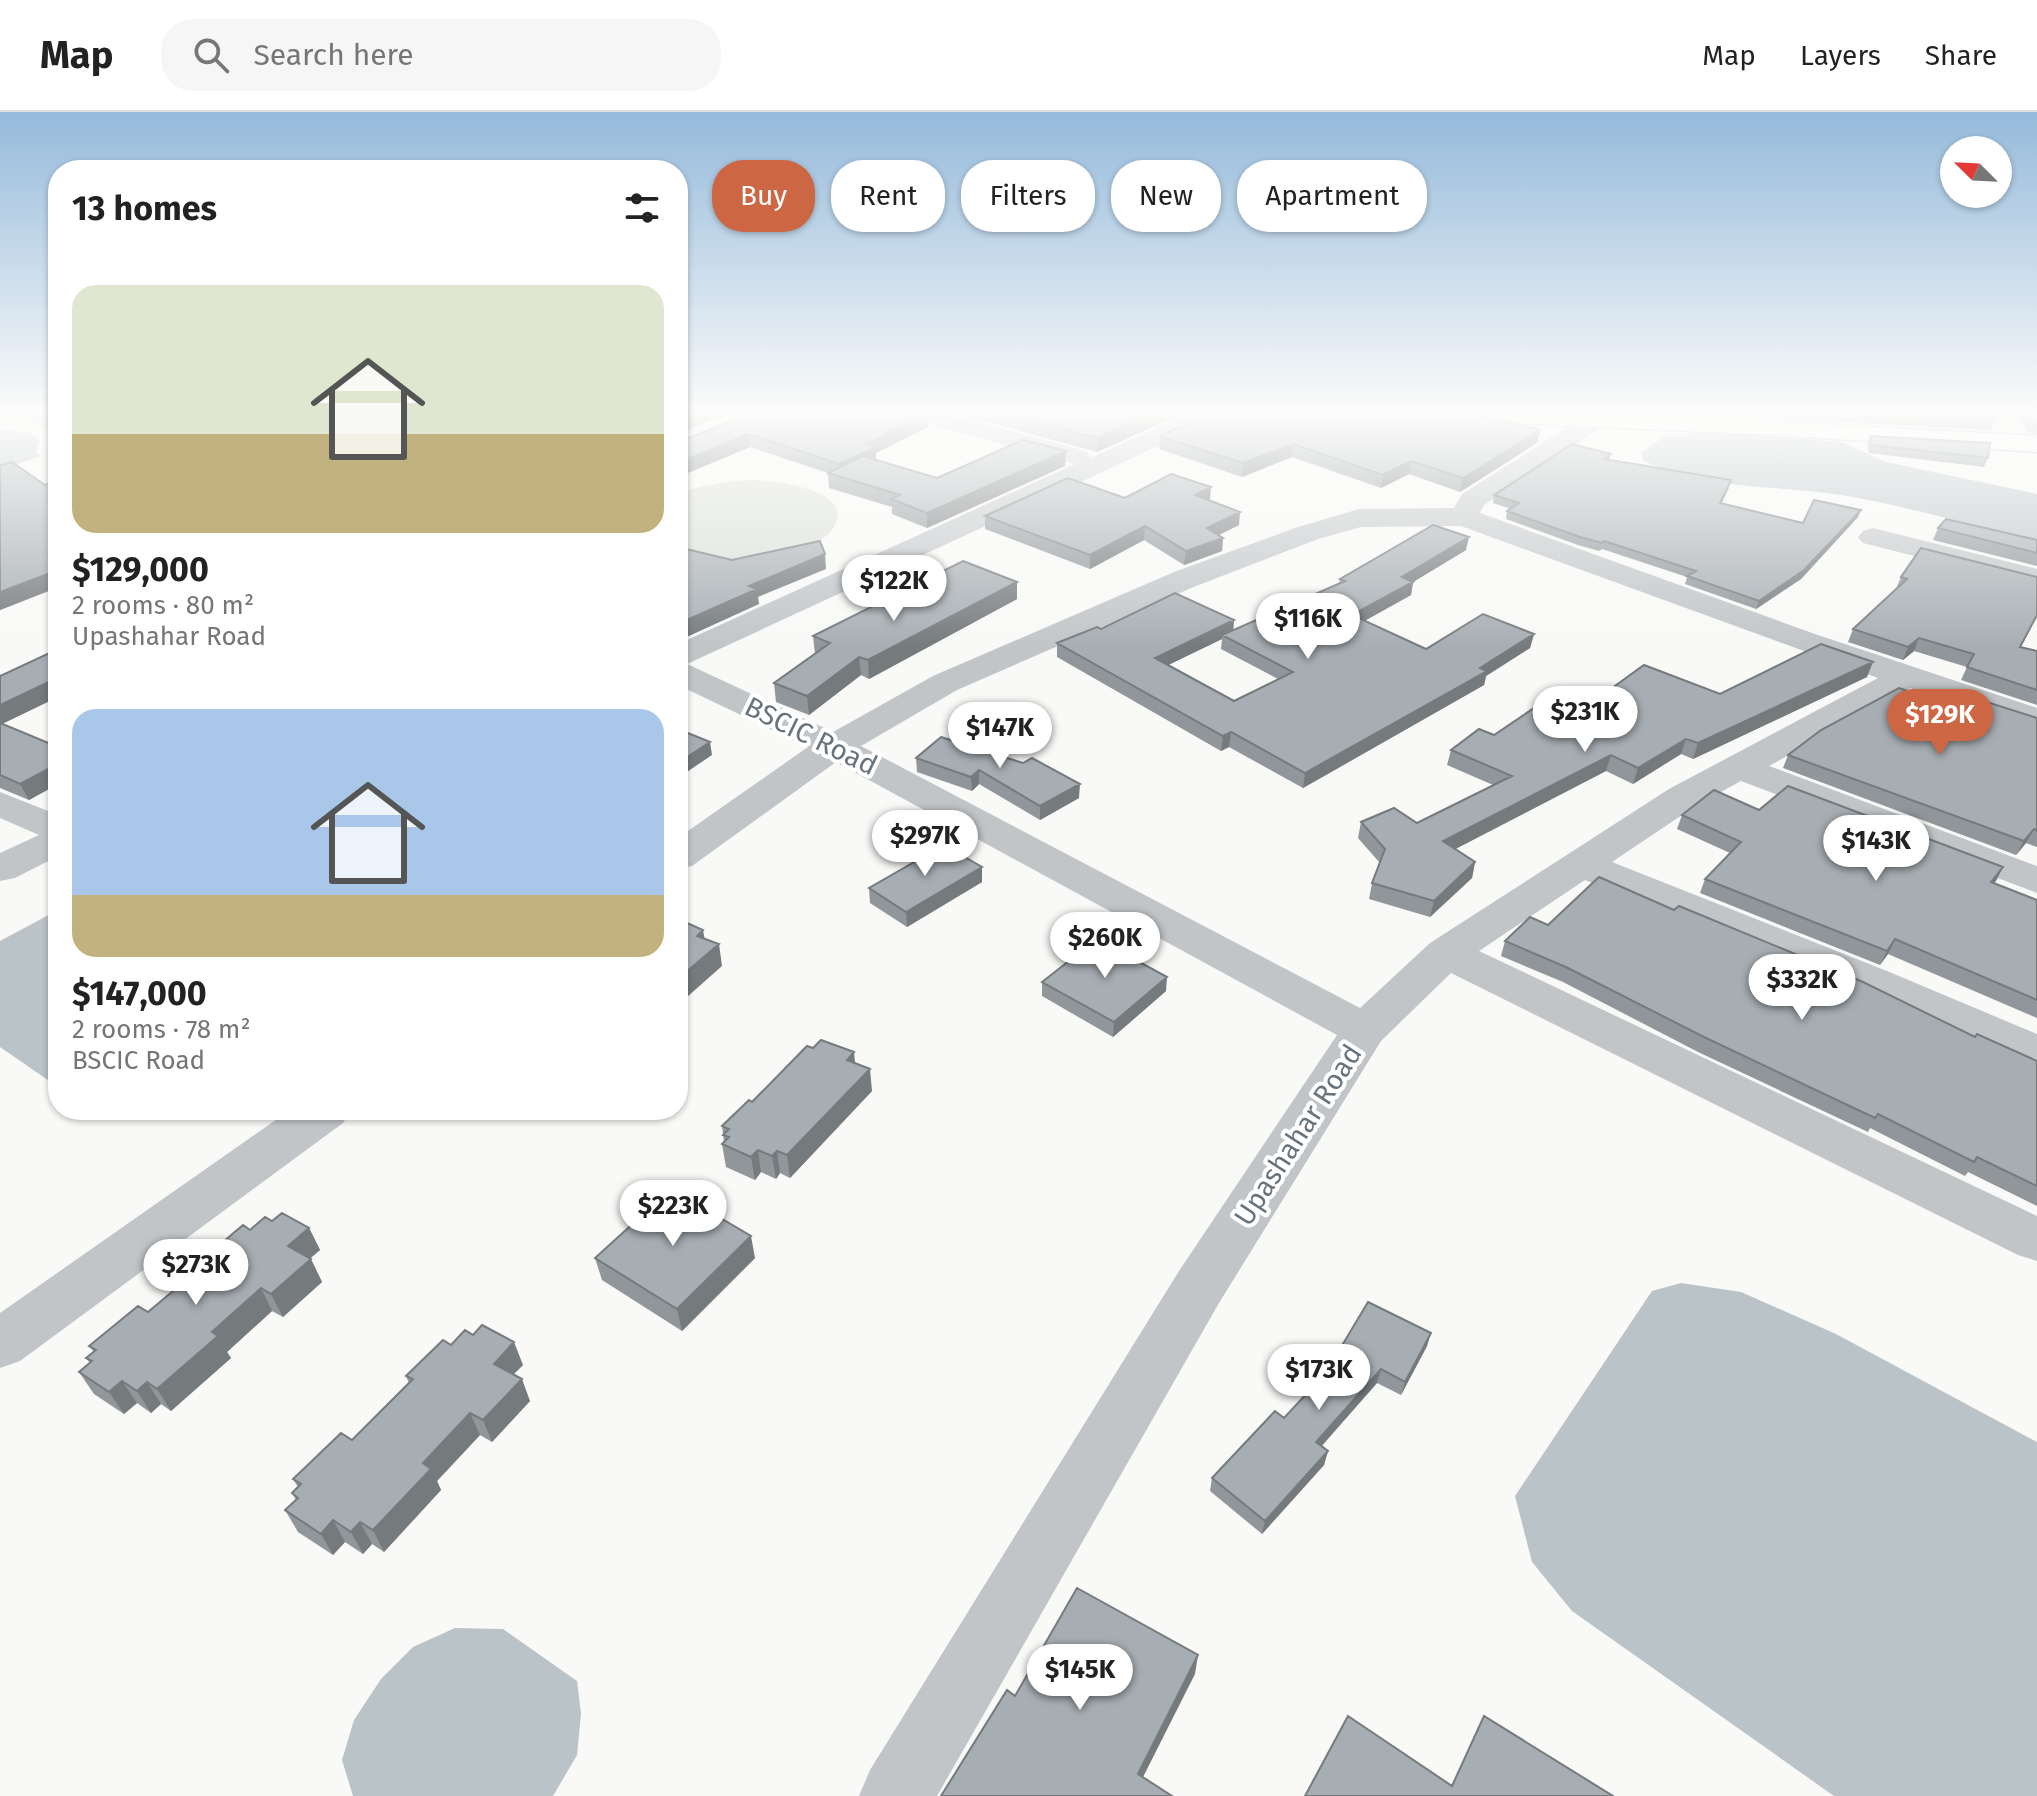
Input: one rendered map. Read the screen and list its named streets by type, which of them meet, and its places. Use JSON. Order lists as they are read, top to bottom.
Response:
{
  "streets": {
    "street": ["BSCIC Road", "Upashahar Road"]
  },
  "crossings": [
    ["BSCIC Road", "Upashahar Road"]
  ],
  "north": "top left",
  "page": {
    "header": "Map",
    "search": "Search here",
    "nav": ["Map", "Layers", "Share"],
    "chip": [
      "Buy",
      "Rent",
      "Filters",
      "New",
      "Apartment"
    ],
    "heading": "13 homes",
    "list": [
      {
        "name": "$129,000",
        "note": "2 rooms · 80 m² · Upashahar Road"
      },
      {
        "name": "$147,000",
        "note": "2 rooms · 78 m² · BSCIC Road"
      }
    ],
    "price": [
      "$122K",
      "$116K",
      "$231K",
      "$129K",
      "$147K",
      "$297K",
      "$143K",
      "$260K",
      "$332K",
      "$223K",
      "$273K",
      "$173K",
      "$145K"
    ]
  }
}
